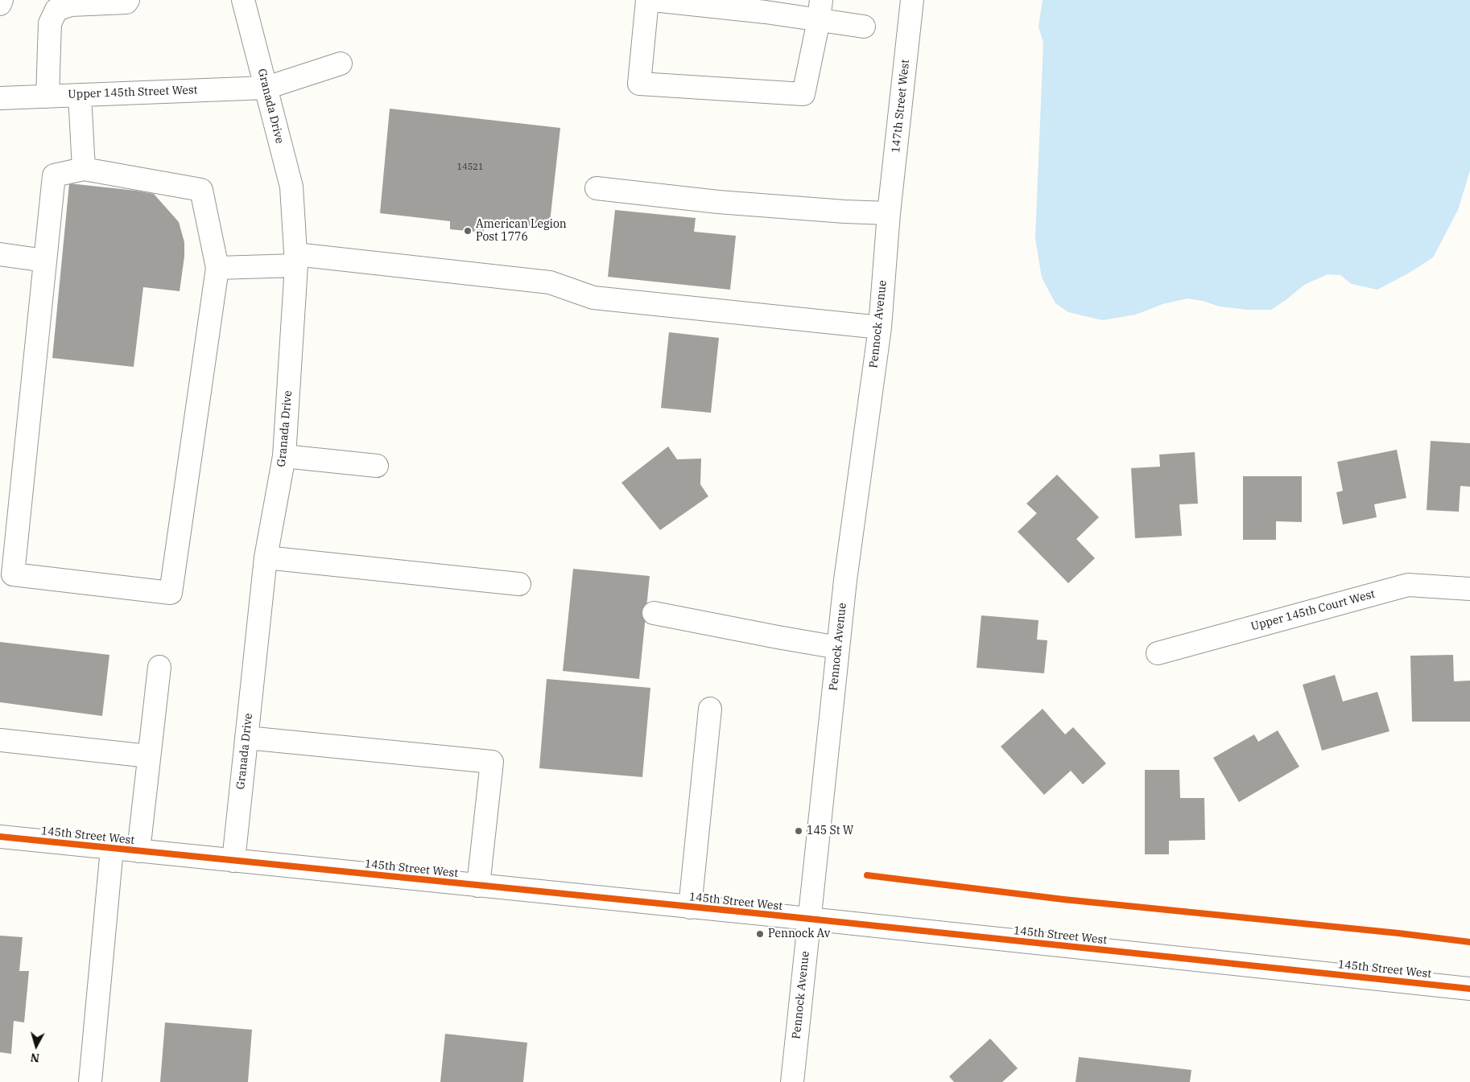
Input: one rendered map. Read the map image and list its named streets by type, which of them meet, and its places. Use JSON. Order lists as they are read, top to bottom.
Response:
{
  "streets": {
    "street": [
      "Upper 145th Street West",
      "Granada Drive",
      "147th Street West",
      "Pennock Avenue",
      "Upper 145th Court West",
      "145th Street West"
    ]
  },
  "crossings": [
    ["Upper 145th Street West", "Granada Drive"],
    ["Granada Drive", "145th Street West"],
    ["147th Street West", "Pennock Avenue"],
    ["Pennock Avenue", "145th Street West"]
  ],
  "places": ["American Legion Post 1776", "145 St W", "Pennock Av"],
  "house_numbers": ["14521"],
  "north": "bottom"
}
